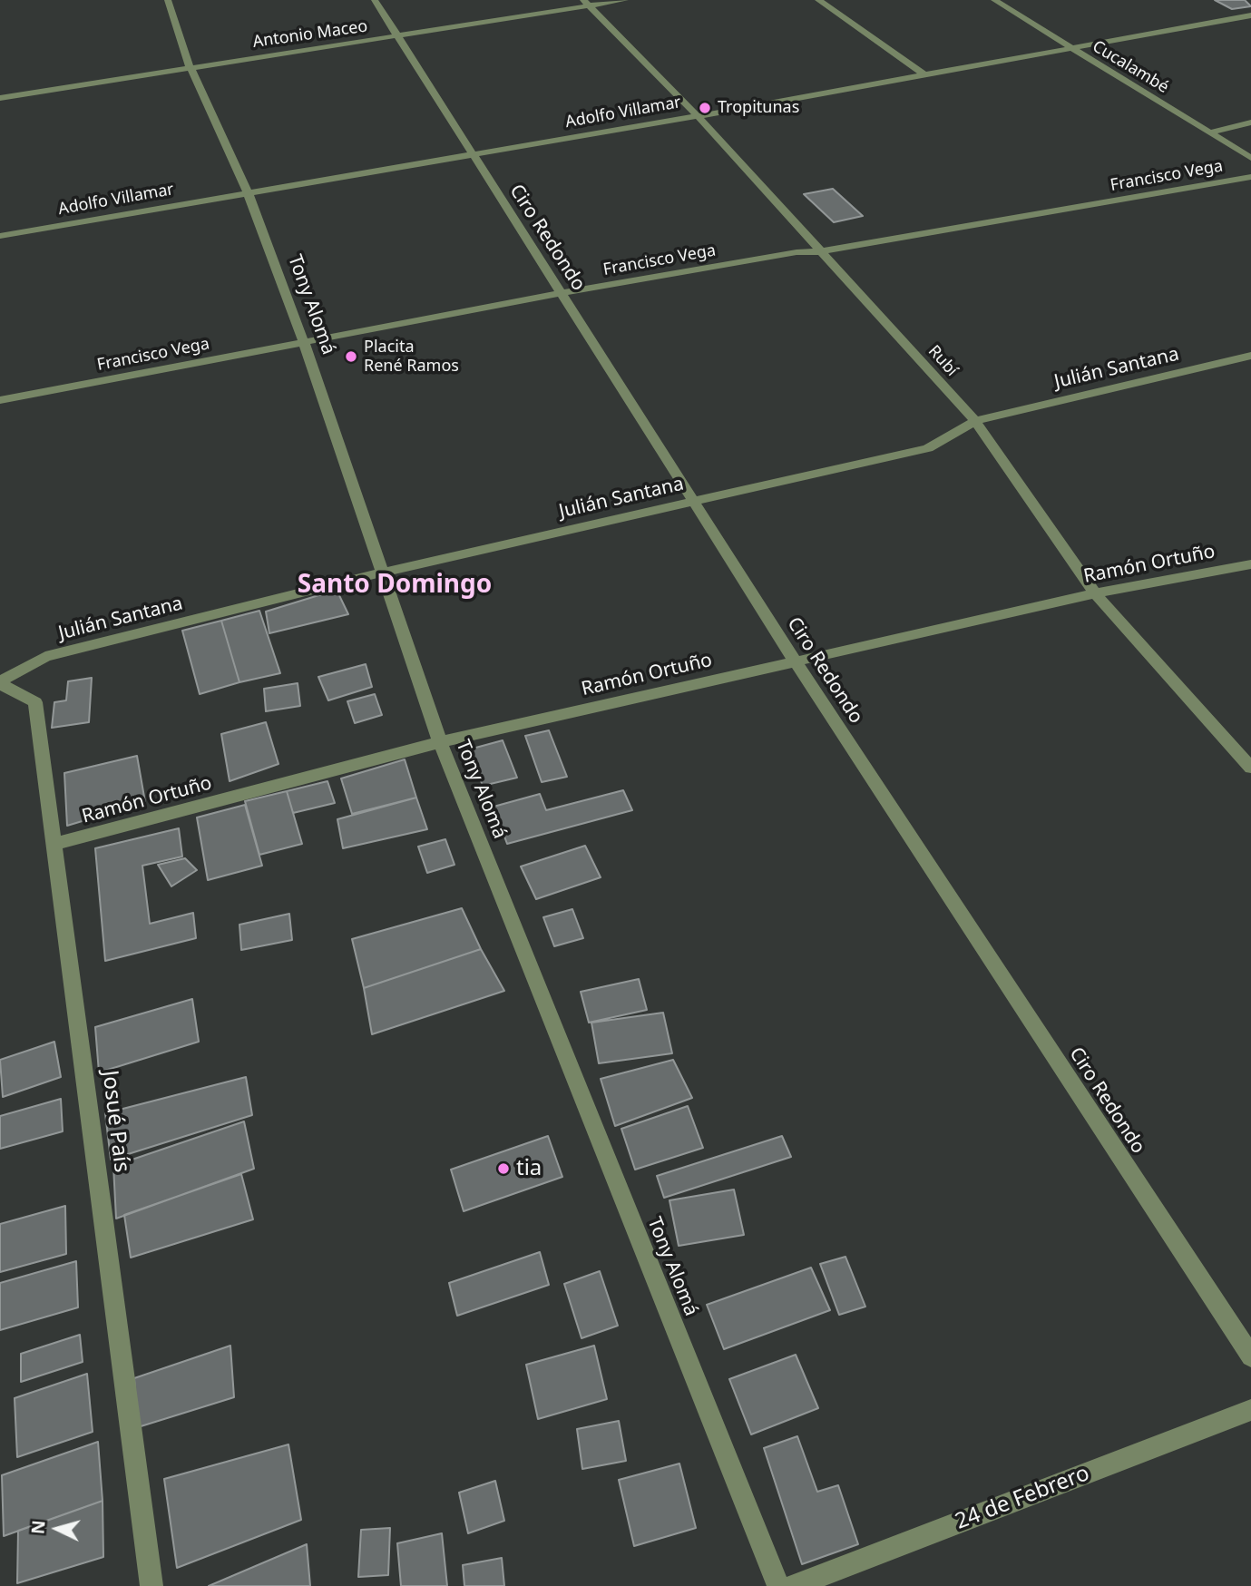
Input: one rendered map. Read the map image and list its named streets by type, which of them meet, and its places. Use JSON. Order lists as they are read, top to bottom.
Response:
{
  "streets": {
    "street": [
      "Antonio Maceo",
      "Cucalambé",
      "Adolfo Villamar",
      "Francisco Vega",
      "Ciro Redondo",
      "Tony Alomá",
      "Rubí",
      "Julián Santana",
      "Ramón Ortuño",
      "Josué País",
      "24 de Febrero"
    ]
  },
  "crossings": [
    ["Antonio Maceo", "Ciro Redondo"],
    ["Antonio Maceo", "Tony Alomá"],
    ["Antonio Maceo", "Rubí"],
    ["Cucalambé", "Adolfo Villamar"],
    ["Adolfo Villamar", "Ciro Redondo"],
    ["Adolfo Villamar", "Tony Alomá"],
    ["Adolfo Villamar", "Rubí"],
    ["Francisco Vega", "Ciro Redondo"],
    ["Francisco Vega", "Tony Alomá"],
    ["Francisco Vega", "Rubí"],
    ["Ciro Redondo", "Julián Santana"],
    ["Ciro Redondo", "Ramón Ortuño"],
    ["Tony Alomá", "Julián Santana"],
    ["Tony Alomá", "Ramón Ortuño"],
    ["Rubí", "Julián Santana"],
    ["Rubí", "Ramón Ortuño"],
    ["Julián Santana", "Josué País"],
    ["Ramón Ortuño", "Josué País"]
  ],
  "districts": ["Santo Domingo"],
  "places": ["Tropitunas", "Placita René Ramos", "tia"],
  "north": "left"
}
